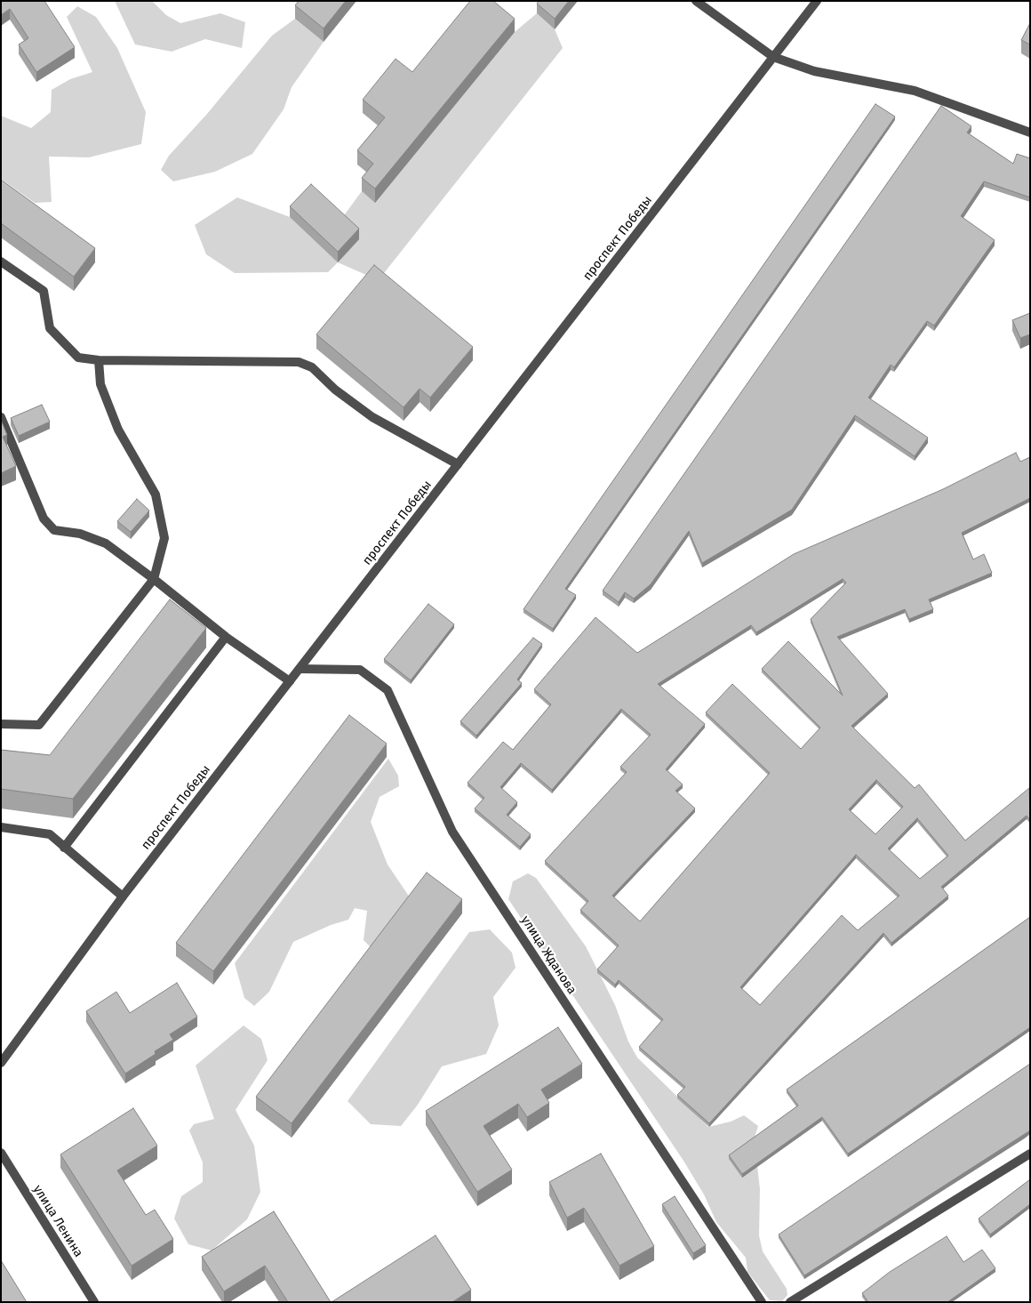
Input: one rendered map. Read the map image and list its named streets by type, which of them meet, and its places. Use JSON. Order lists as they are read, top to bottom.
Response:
{
  "streets": {
    "street": ["проспект Победы", "улица Жданова", "улица Ленина"]
  },
  "crossings": [
    ["проспект Победы", "улица Жданова"]
  ]
}
